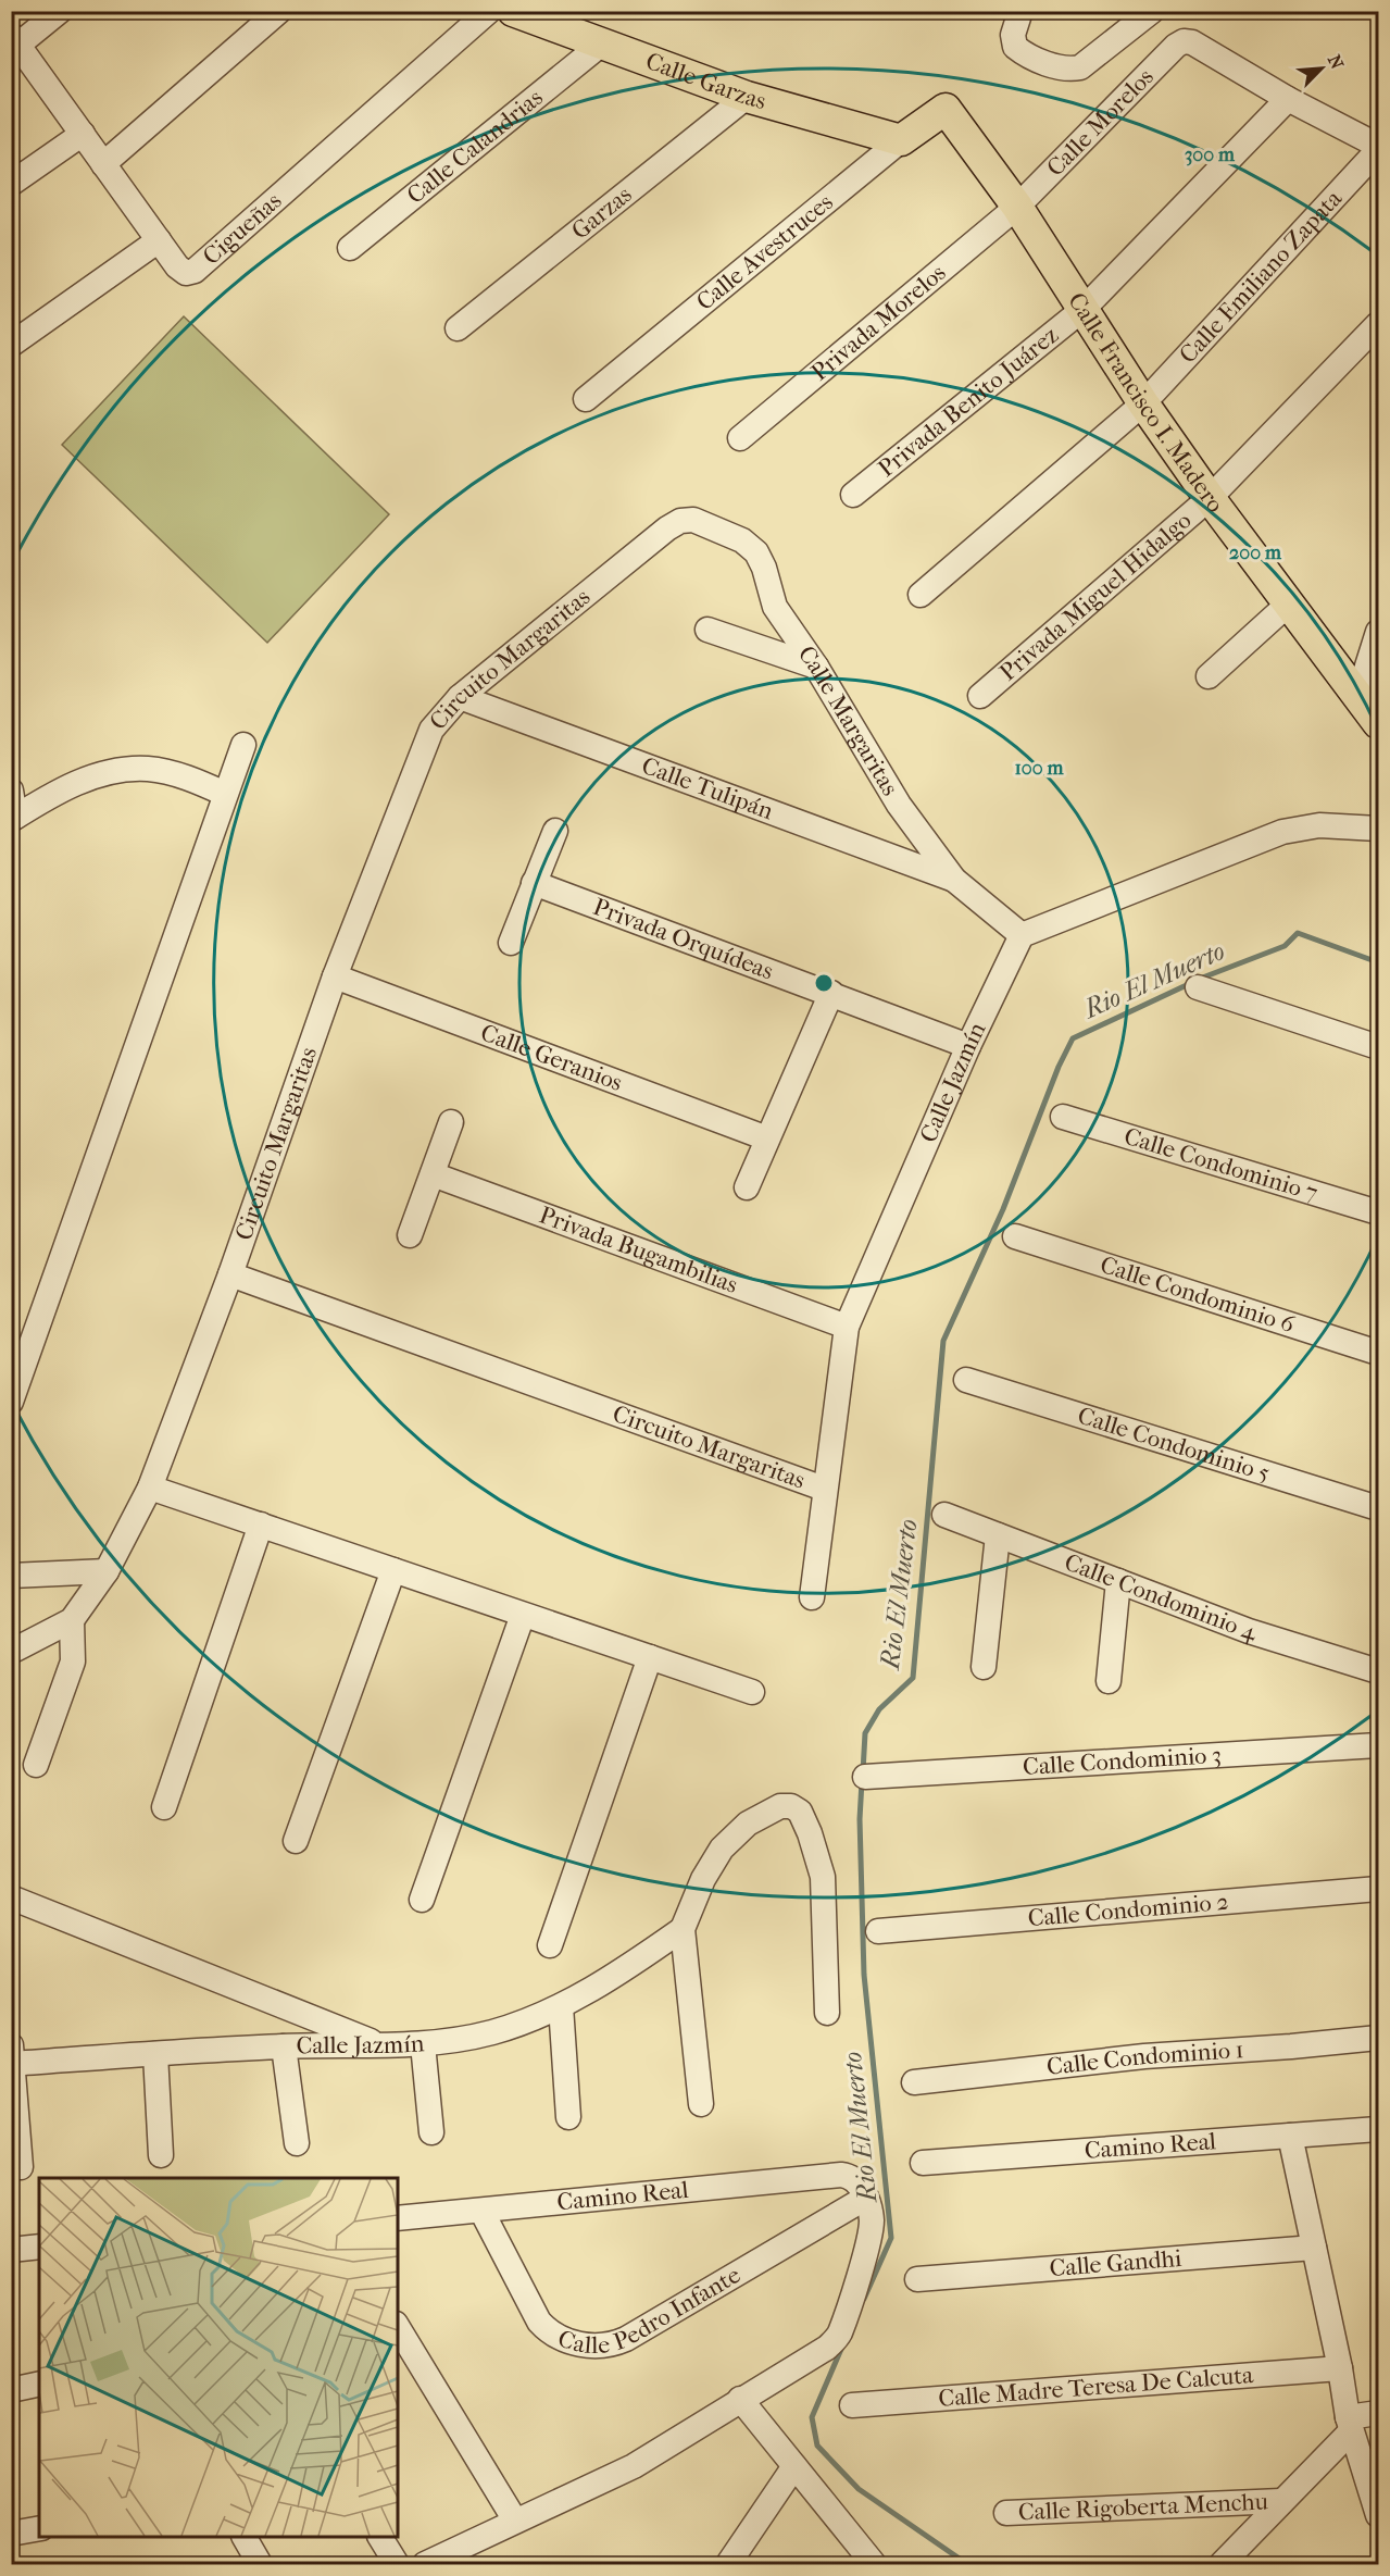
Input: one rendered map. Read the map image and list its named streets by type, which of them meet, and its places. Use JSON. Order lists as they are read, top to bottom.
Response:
{
  "streets": {
    "main road": ["Calle Garzas", "Calle Avestruces", "Calle Francisco I. Madero"],
    "street": [
      "Calle Morelos",
      "Calle Calandrias",
      "Garzas",
      "Cigueñas",
      "Calle Emiliano Zapata",
      "Privada Morelos",
      "Privada Benito Juárez",
      "Privada Miguel Hidalgo",
      "Circuito Margaritas",
      "Calle Margaritas",
      "Calle Tulipán",
      "Privada Orquídeas",
      "Calle Geranios",
      "Calle Jazmín",
      "Calle Condominio 7",
      "Privada Bugambilias",
      "Calle Condominio 6",
      "Calle Condominio 5",
      "Calle Condominio 4",
      "Calle Condominio 3",
      "Calle Condominio 2",
      "Calle Condominio 1",
      "Camino Real",
      "Calle Gandhi",
      "Calle Pedro Infante",
      "Calle Madre Teresa De Calcuta",
      "Calle Rigoberta Menchu"
    ]
  },
  "crossings": [
    ["Calle Garzas", "Calle Calandrias"],
    ["Calle Garzas", "Garzas"],
    ["Calle Garzas", "Calle Avestruces"],
    ["Calle Morelos", "Privada Morelos"],
    ["Calle Morelos", "Privada Benito Juárez"],
    ["Calle Morelos", "Calle Francisco I. Madero"],
    ["Calle Avestruces", "Calle Francisco I. Madero"],
    ["Calle Emiliano Zapata", "Calle Francisco I. Madero"],
    ["Privada Morelos", "Calle Francisco I. Madero"],
    ["Privada Benito Juárez", "Calle Francisco I. Madero"],
    ["Calle Francisco I. Madero", "Privada Miguel Hidalgo"],
    ["Circuito Margaritas", "Calle Margaritas"],
    ["Circuito Margaritas", "Calle Tulipán"],
    ["Circuito Margaritas", "Calle Geranios"],
    ["Circuito Margaritas", "Calle Jazmín"],
    ["Calle Margaritas", "Calle Tulipán"],
    ["Calle Margaritas", "Calle Jazmín"],
    ["Privada Orquídeas", "Calle Jazmín"],
    ["Calle Jazmín", "Privada Bugambilias"],
    ["Camino Real", "Calle Pedro Infante"]
  ],
  "water": ["Rio El Muerto"],
  "north": "top right",
  "rings": ["300 m", "200 m", "100 m"]
}
